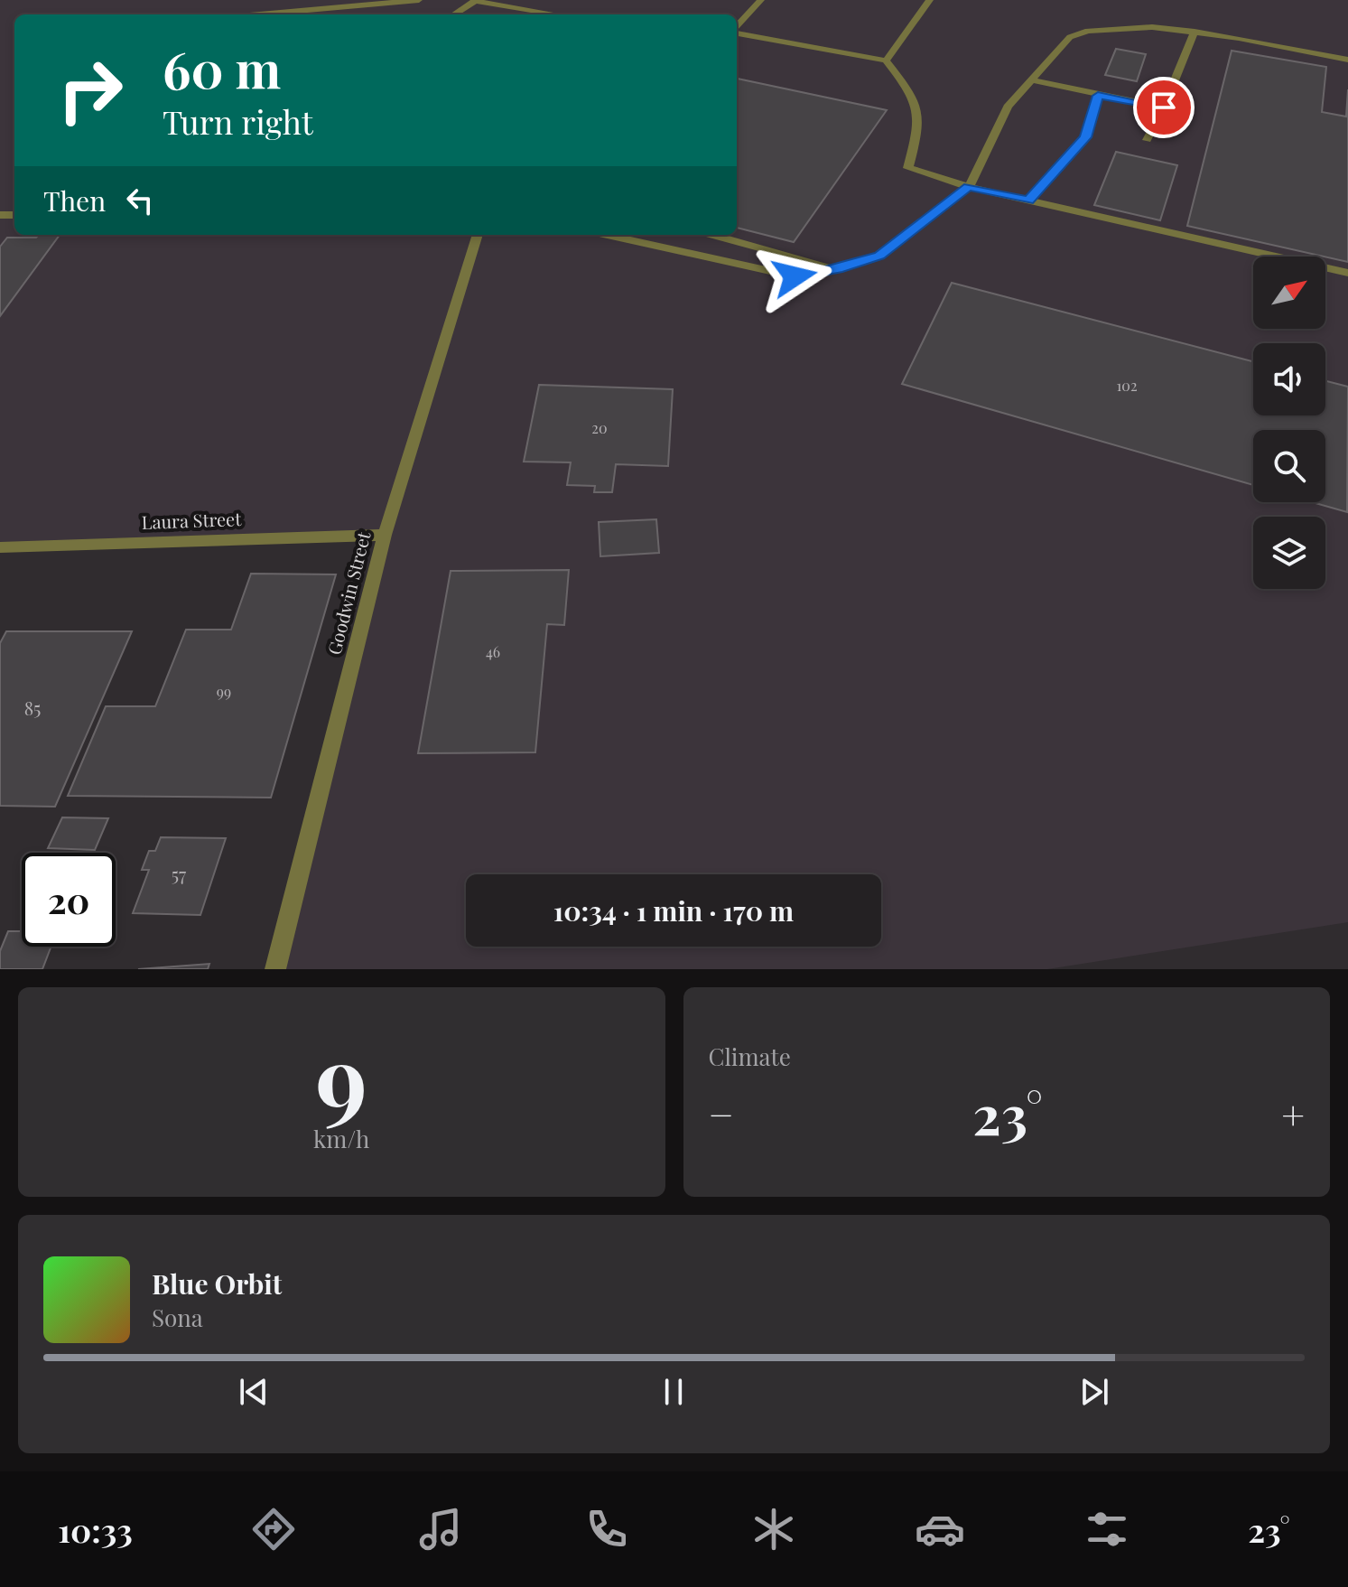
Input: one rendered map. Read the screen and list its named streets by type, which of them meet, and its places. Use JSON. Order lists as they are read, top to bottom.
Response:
{
  "streets": {
    "street": ["Laura Street", "Goodwin Street"]
  },
  "crossings": [
    ["Laura Street", "Goodwin Street"]
  ],
  "house_numbers": [
    "102",
    "20",
    "46",
    "99",
    "85",
    "57"
  ],
  "north": "top right",
  "page": {
    "turn": ["60 m", "Turn right"],
    "then": "Then",
    "limit": "20",
    "trip": "10:34 · 1 min · 170 m",
    "tile": [
      ["9", "km/h"],
      "Climate"
    ],
    "heat": ["−", "23°", "+"],
    "song": ["Blue Orbit", "Sona"],
    "tabs": ["10:33", "23°"]
  }
}
